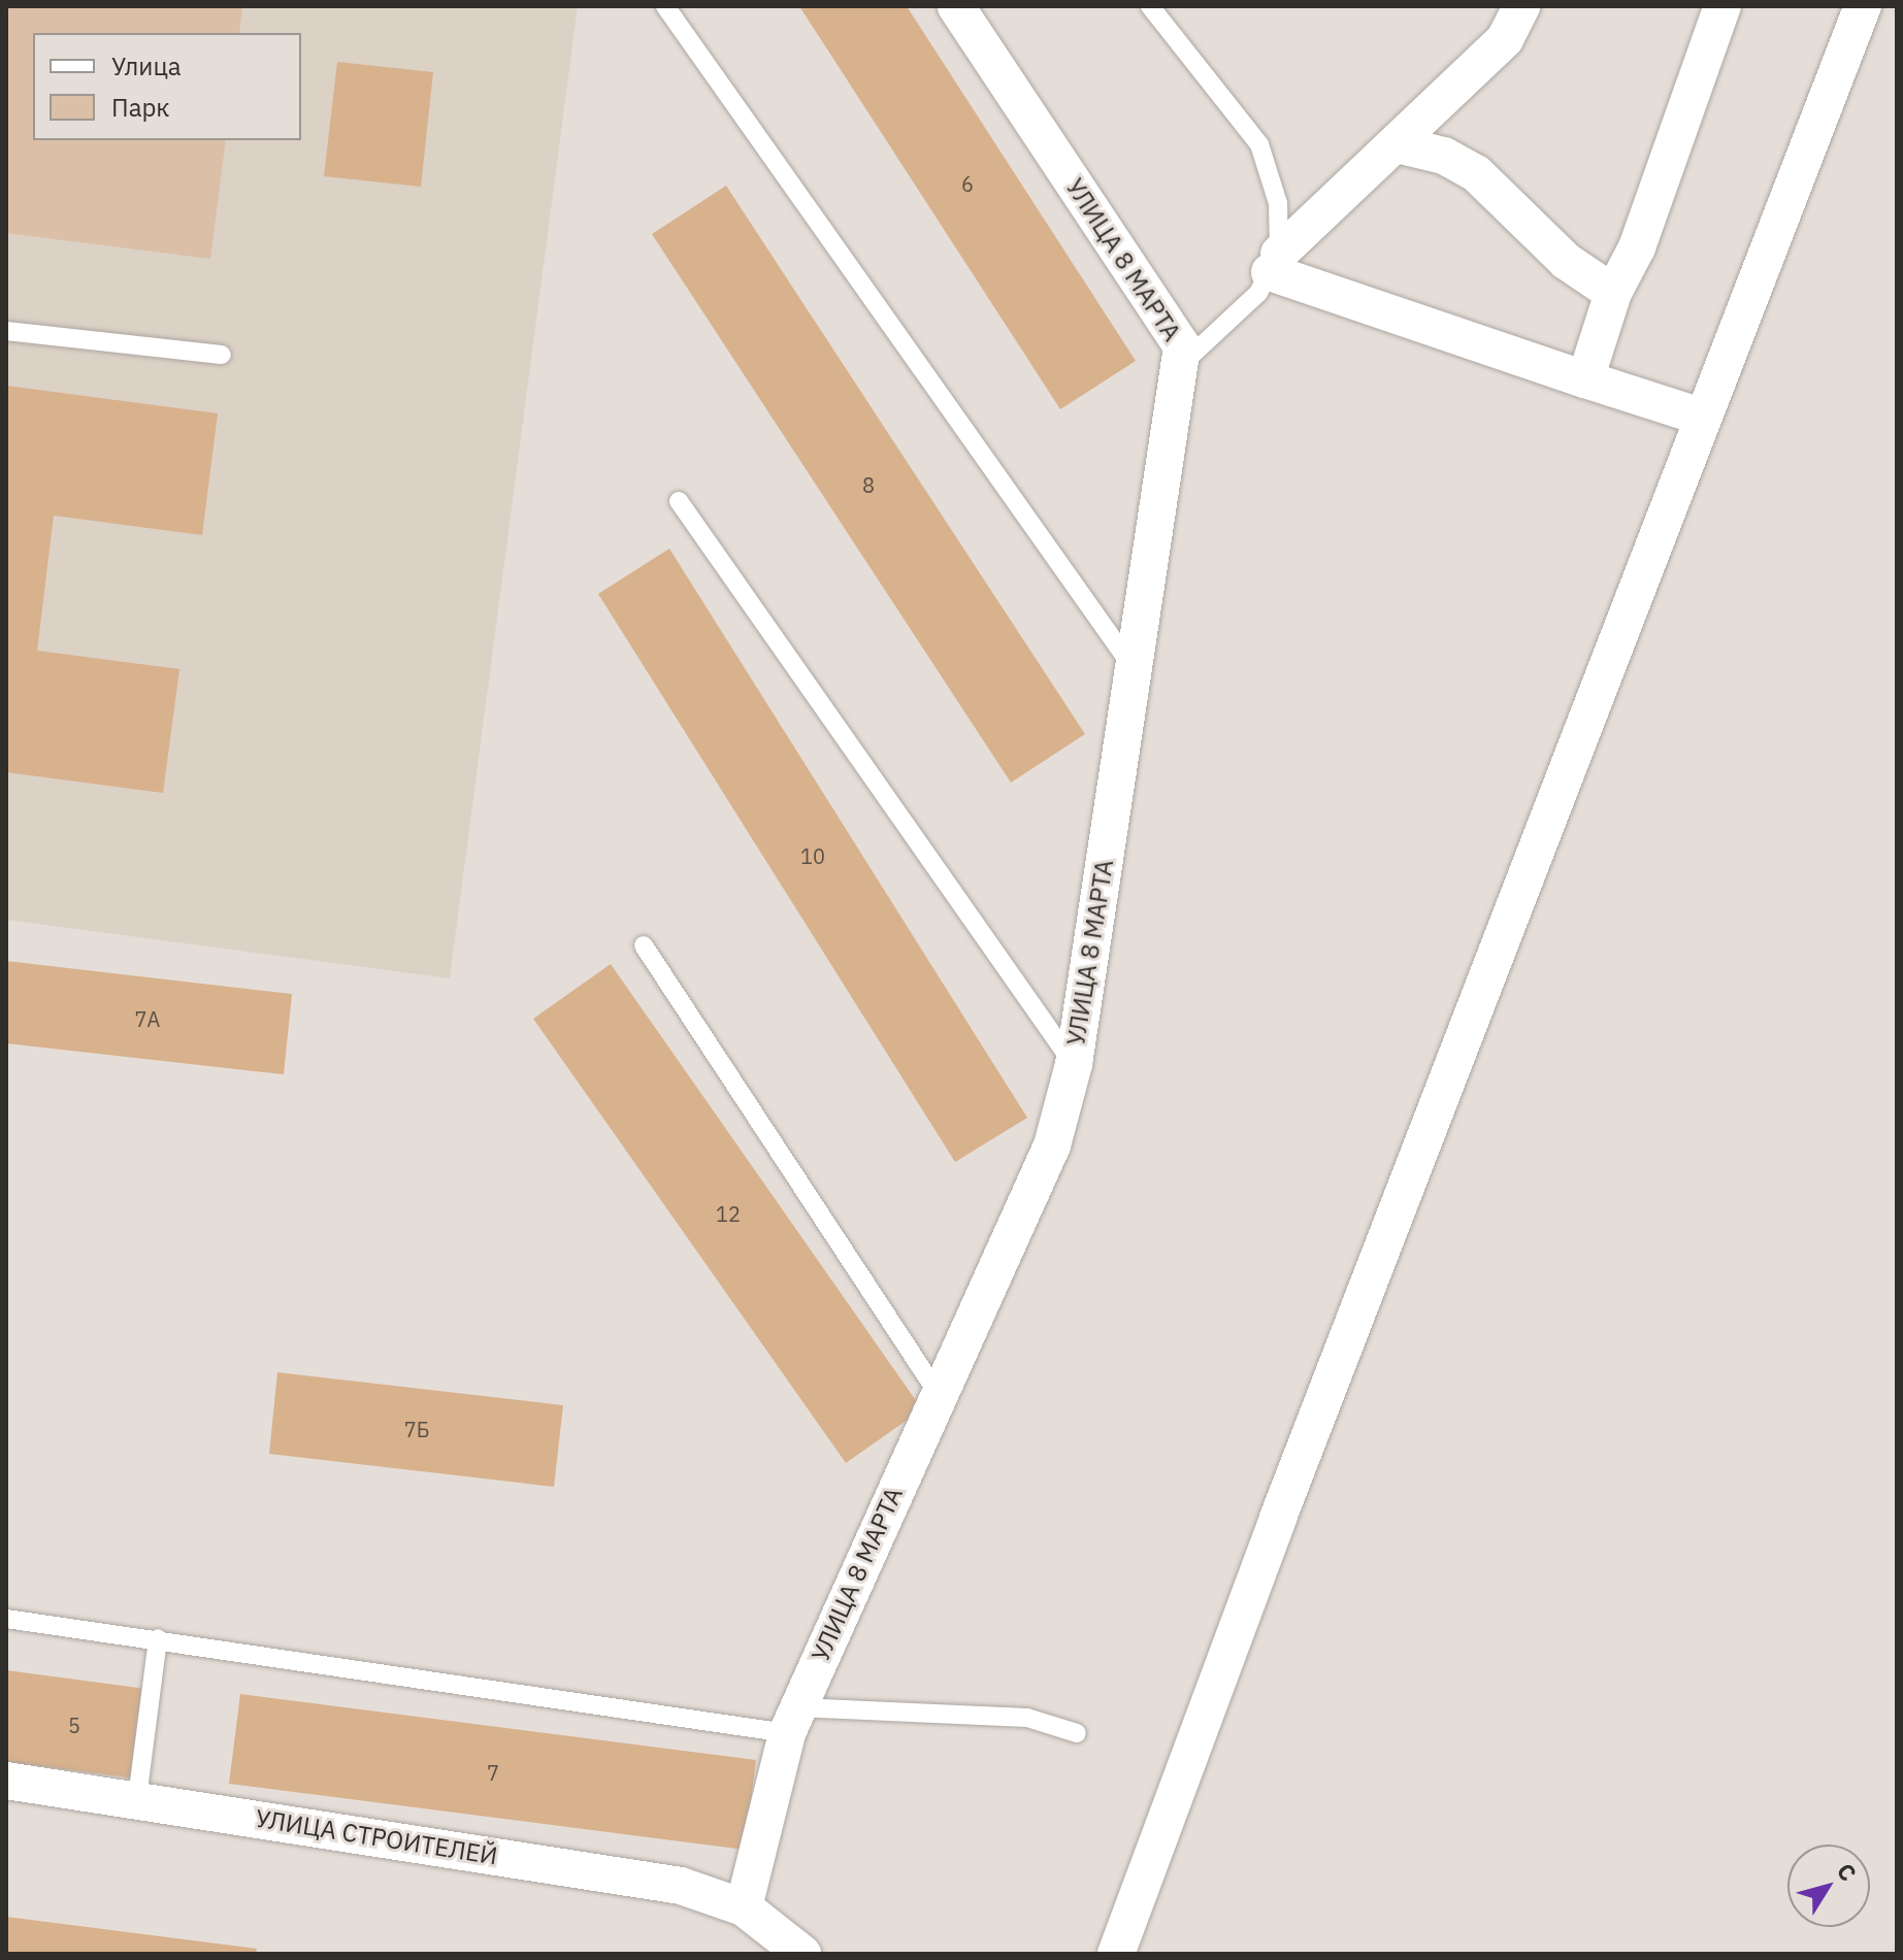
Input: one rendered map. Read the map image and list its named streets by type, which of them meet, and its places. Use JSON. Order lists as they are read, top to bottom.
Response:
{
  "streets": {
    "street": ["УЛИЦА 8 МАРТА", "УЛИЦА СТРОИТЕЛЕЙ"]
  },
  "crossings": [
    ["УЛИЦА 8 МАРТА", "УЛИЦА СТРОИТЕЛЕЙ"]
  ],
  "house_numbers": [
    "6",
    "8",
    "10",
    "7А",
    "12",
    "7Б",
    "5",
    "7"
  ],
  "legend": ["Улица", "Парк"],
  "north": "top right"
}
